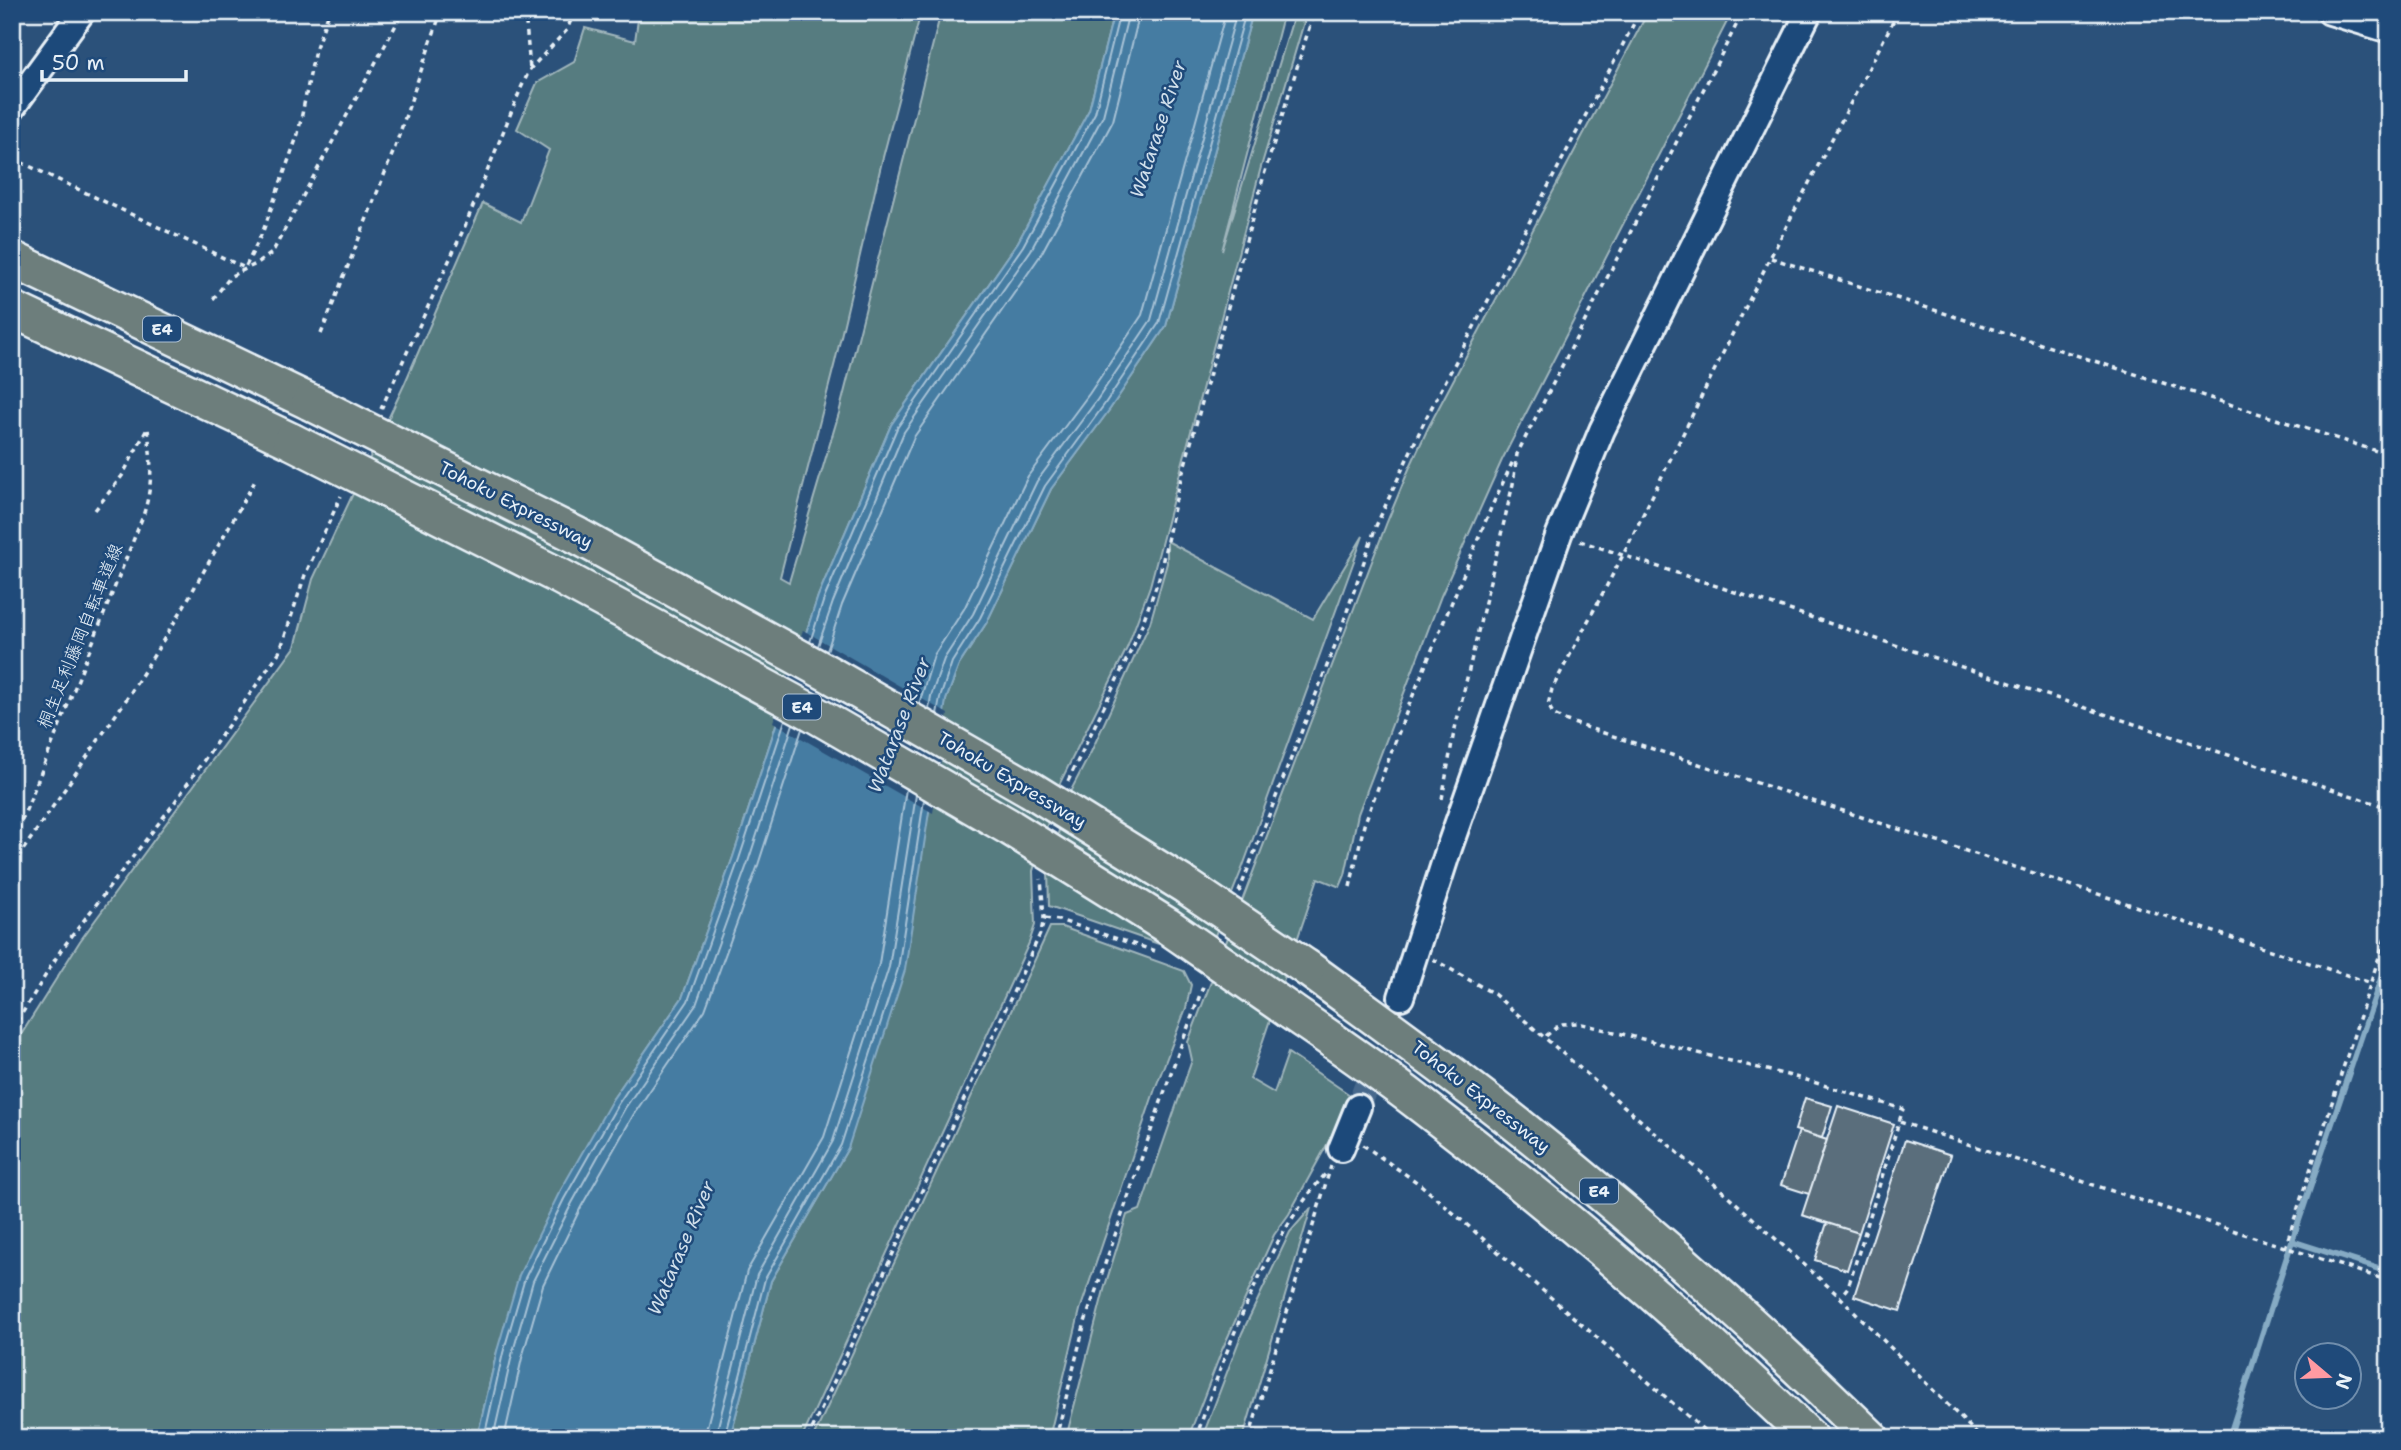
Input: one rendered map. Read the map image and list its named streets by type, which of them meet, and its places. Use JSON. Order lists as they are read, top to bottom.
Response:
{
  "streets": {
    "highway": ["E4", "Tohoku Expressway"],
    "path": ["桐生足利藤岡自転車道線"]
  },
  "water": ["Watarase River"],
  "scale_bar": "50 m",
  "north": "right"
}
